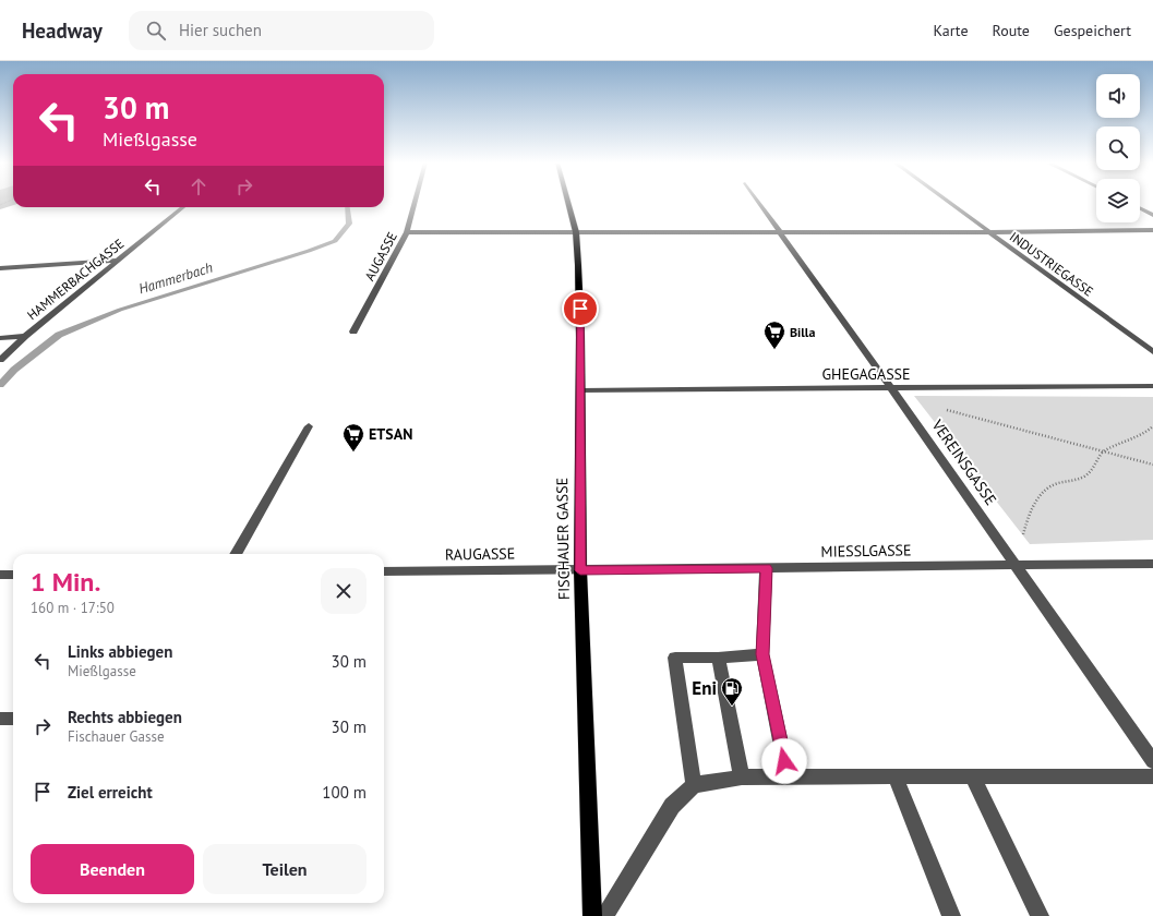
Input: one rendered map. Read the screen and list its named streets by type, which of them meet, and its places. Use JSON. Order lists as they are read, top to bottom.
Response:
{
  "streets": {
    "main road": ["FISCHAUER GASSE"],
    "street": [
      "AUGASSE",
      "INDUSTRIEGASSE",
      "HAMMERBACHGASSE",
      "GHEGAGASSE",
      "VEREINSGASSE",
      "MIESSLGASSE",
      "RAUGASSE"
    ]
  },
  "crossings": [
    ["GHEGAGASSE", "VEREINSGASSE"],
    ["GHEGAGASSE", "FISCHAUER GASSE"],
    ["VEREINSGASSE", "MIESSLGASSE"],
    ["FISCHAUER GASSE", "MIESSLGASSE"],
    ["FISCHAUER GASSE", "RAUGASSE"],
    ["MIESSLGASSE", "RAUGASSE"]
  ],
  "water": ["Hammerbach"],
  "places": {
    "supermarket": ["Billa", "ETSAN"],
    "fuel station": ["Eni"]
  },
  "page": {
    "header": "Headway",
    "search": "Hier suchen",
    "nav": ["Karte", "Route", "Gespeichert"],
    "turn": ["30 m", "Mießlgasse"],
    "heading": ["1 Min.", "160 m · 17:50"],
    "list": [
      {
        "name": "Links abbiegen",
        "note": "Mießlgasse",
        "value": "30 m"
      },
      {
        "name": "Rechts abbiegen",
        "note": "Fischauer Gasse",
        "value": "30 m"
      },
      {
        "name": "Ziel erreicht",
        "value": "100 m"
      }
    ],
    "buttons": ["Beenden", "Teilen"]
  }
}
